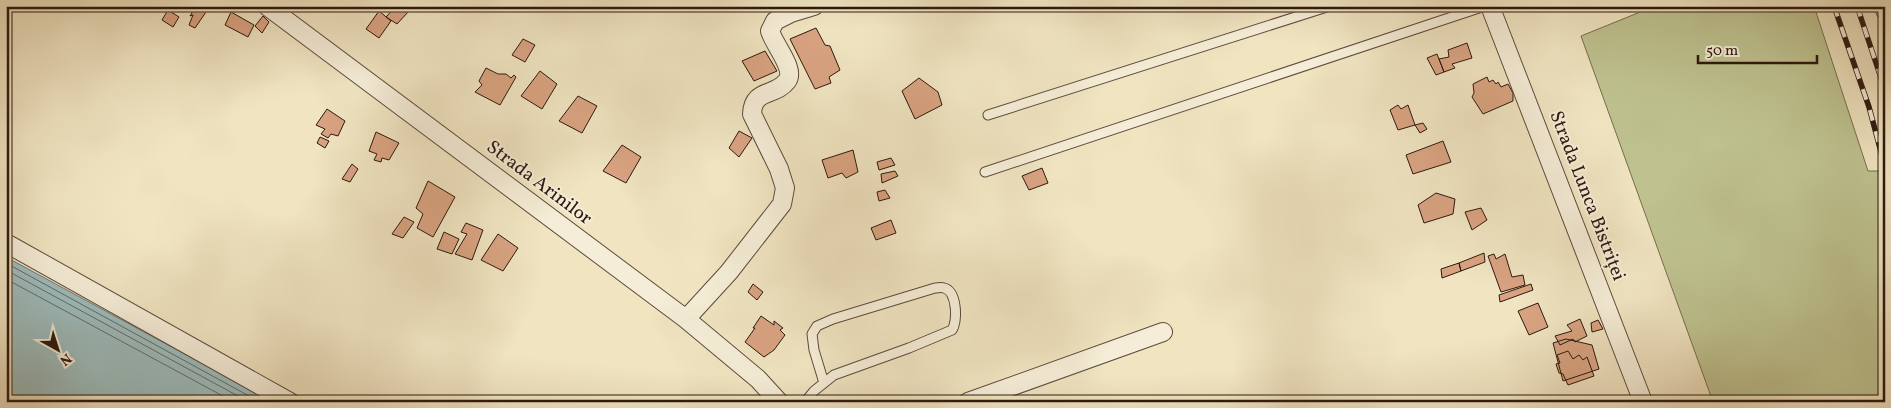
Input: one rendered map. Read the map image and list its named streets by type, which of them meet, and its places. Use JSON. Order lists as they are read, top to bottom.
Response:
{
  "streets": {
    "street": ["Strada Arinilor", "Strada Lunca Bistriței"]
  },
  "scale_bar": "50 m",
  "north": "bottom right"
}
